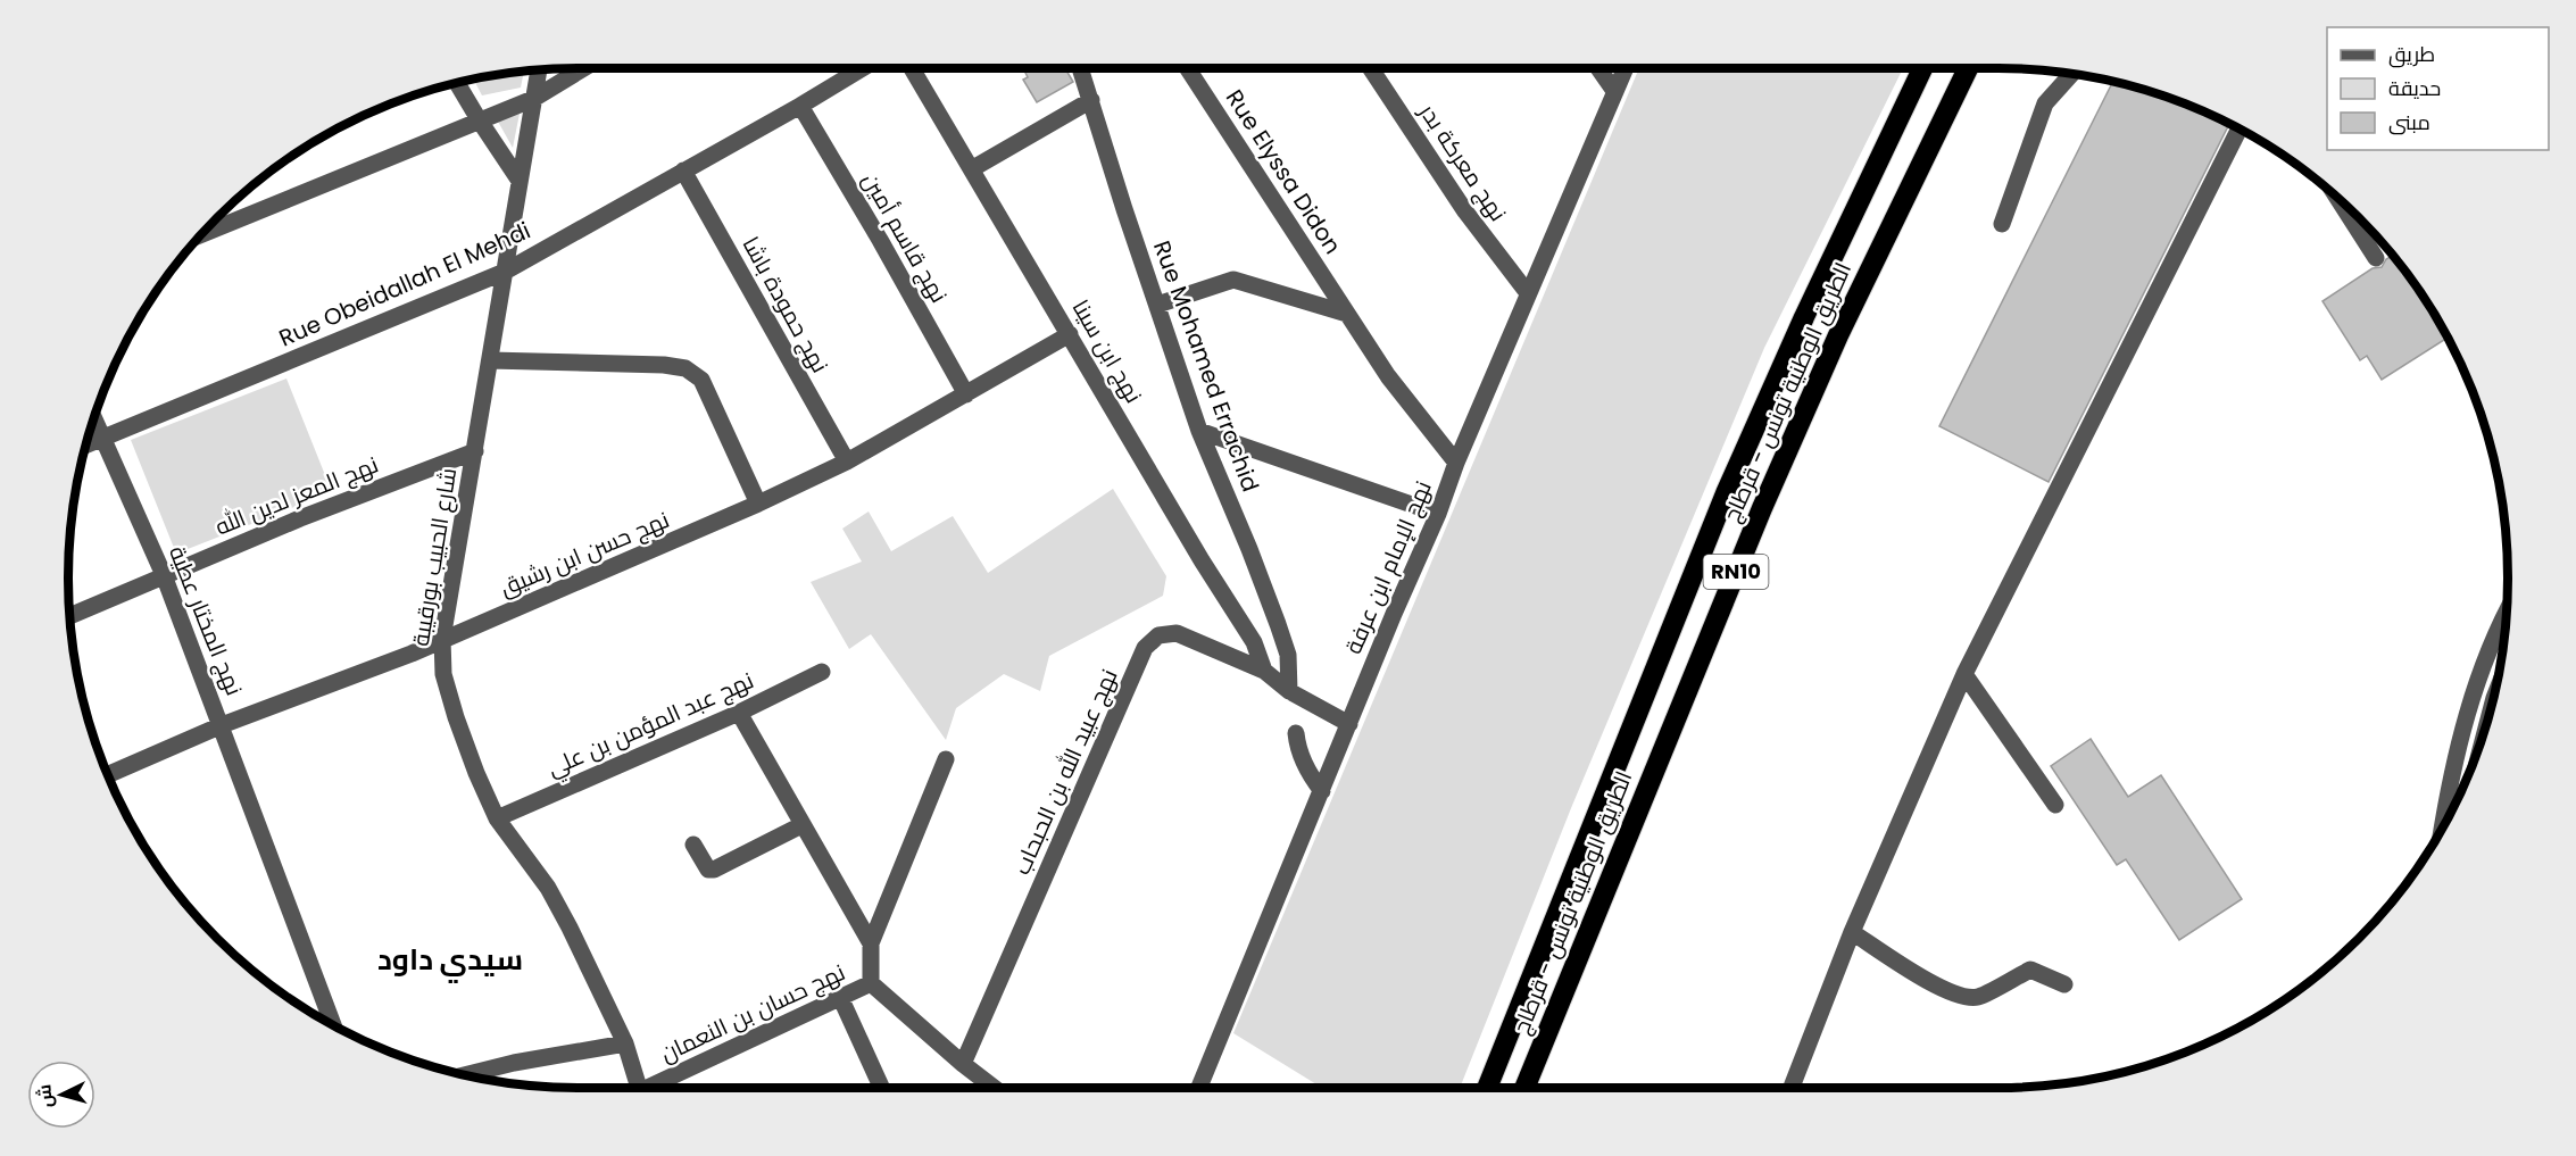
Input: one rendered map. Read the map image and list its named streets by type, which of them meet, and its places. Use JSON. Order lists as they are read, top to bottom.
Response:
{
  "streets": {
    "highway": ["الطريق الوطنية تونس - قرطاج", "RN10"],
    "street": [
      "نهج معركة بدر",
      "Rue Elyssa Didon",
      "نهج قاسم أمين",
      "Rue Obeidallah El Mehdi",
      "نهج حمودة باشا",
      "نهج ابن سينا",
      "Rue Mohamed Errachid",
      "نهج المعز لدين الله",
      "نهج حسن ابن رشيق",
      "شارع الحبيب بورقيبة",
      "نهج الإمام ابن عرفة",
      "نهج المختار عطية",
      "نهج عبد المؤمن بن علي",
      "نهج عبيد الله بن الحبحاب",
      "نهج حسان بن النعمان"
    ]
  },
  "crossings": [
    ["نهج معركة بدر", "نهج الإمام ابن عرفة"],
    ["Rue Elyssa Didon", "نهج الإمام ابن عرفة"],
    ["نهج قاسم أمين", "Rue Obeidallah El Mehdi"],
    ["نهج قاسم أمين", "نهج حسن ابن رشيق"],
    ["Rue Obeidallah El Mehdi", "نهج حمودة باشا"],
    ["Rue Obeidallah El Mehdi", "شارع الحبيب بورقيبة"],
    ["Rue Obeidallah El Mehdi", "نهج المختار عطية"],
    ["نهج حمودة باشا", "نهج حسن ابن رشيق"],
    ["نهج ابن سينا", "نهج حسن ابن رشيق"],
    ["نهج ابن سينا", "نهج عبيد الله بن الحبحاب"],
    ["Rue Mohamed Errachid", "نهج عبيد الله بن الحبحاب"],
    ["نهج المعز لدين الله", "شارع الحبيب بورقيبة"],
    ["نهج المعز لدين الله", "نهج المختار عطية"],
    ["نهج حسن ابن رشيق", "شارع الحبيب بورقيبة"],
    ["نهج حسن ابن رشيق", "نهج المختار عطية"],
    ["شارع الحبيب بورقيبة", "نهج عبد المؤمن بن علي"],
    ["نهج الإمام ابن عرفة", "نهج عبيد الله بن الحبحاب"],
    ["نهج عبيد الله بن الحبحاب", "نهج حسان بن النعمان"]
  ],
  "districts": ["سيدي داود"],
  "legend": ["طريق", "حديقة", "مبنى"],
  "north": "left"
}
